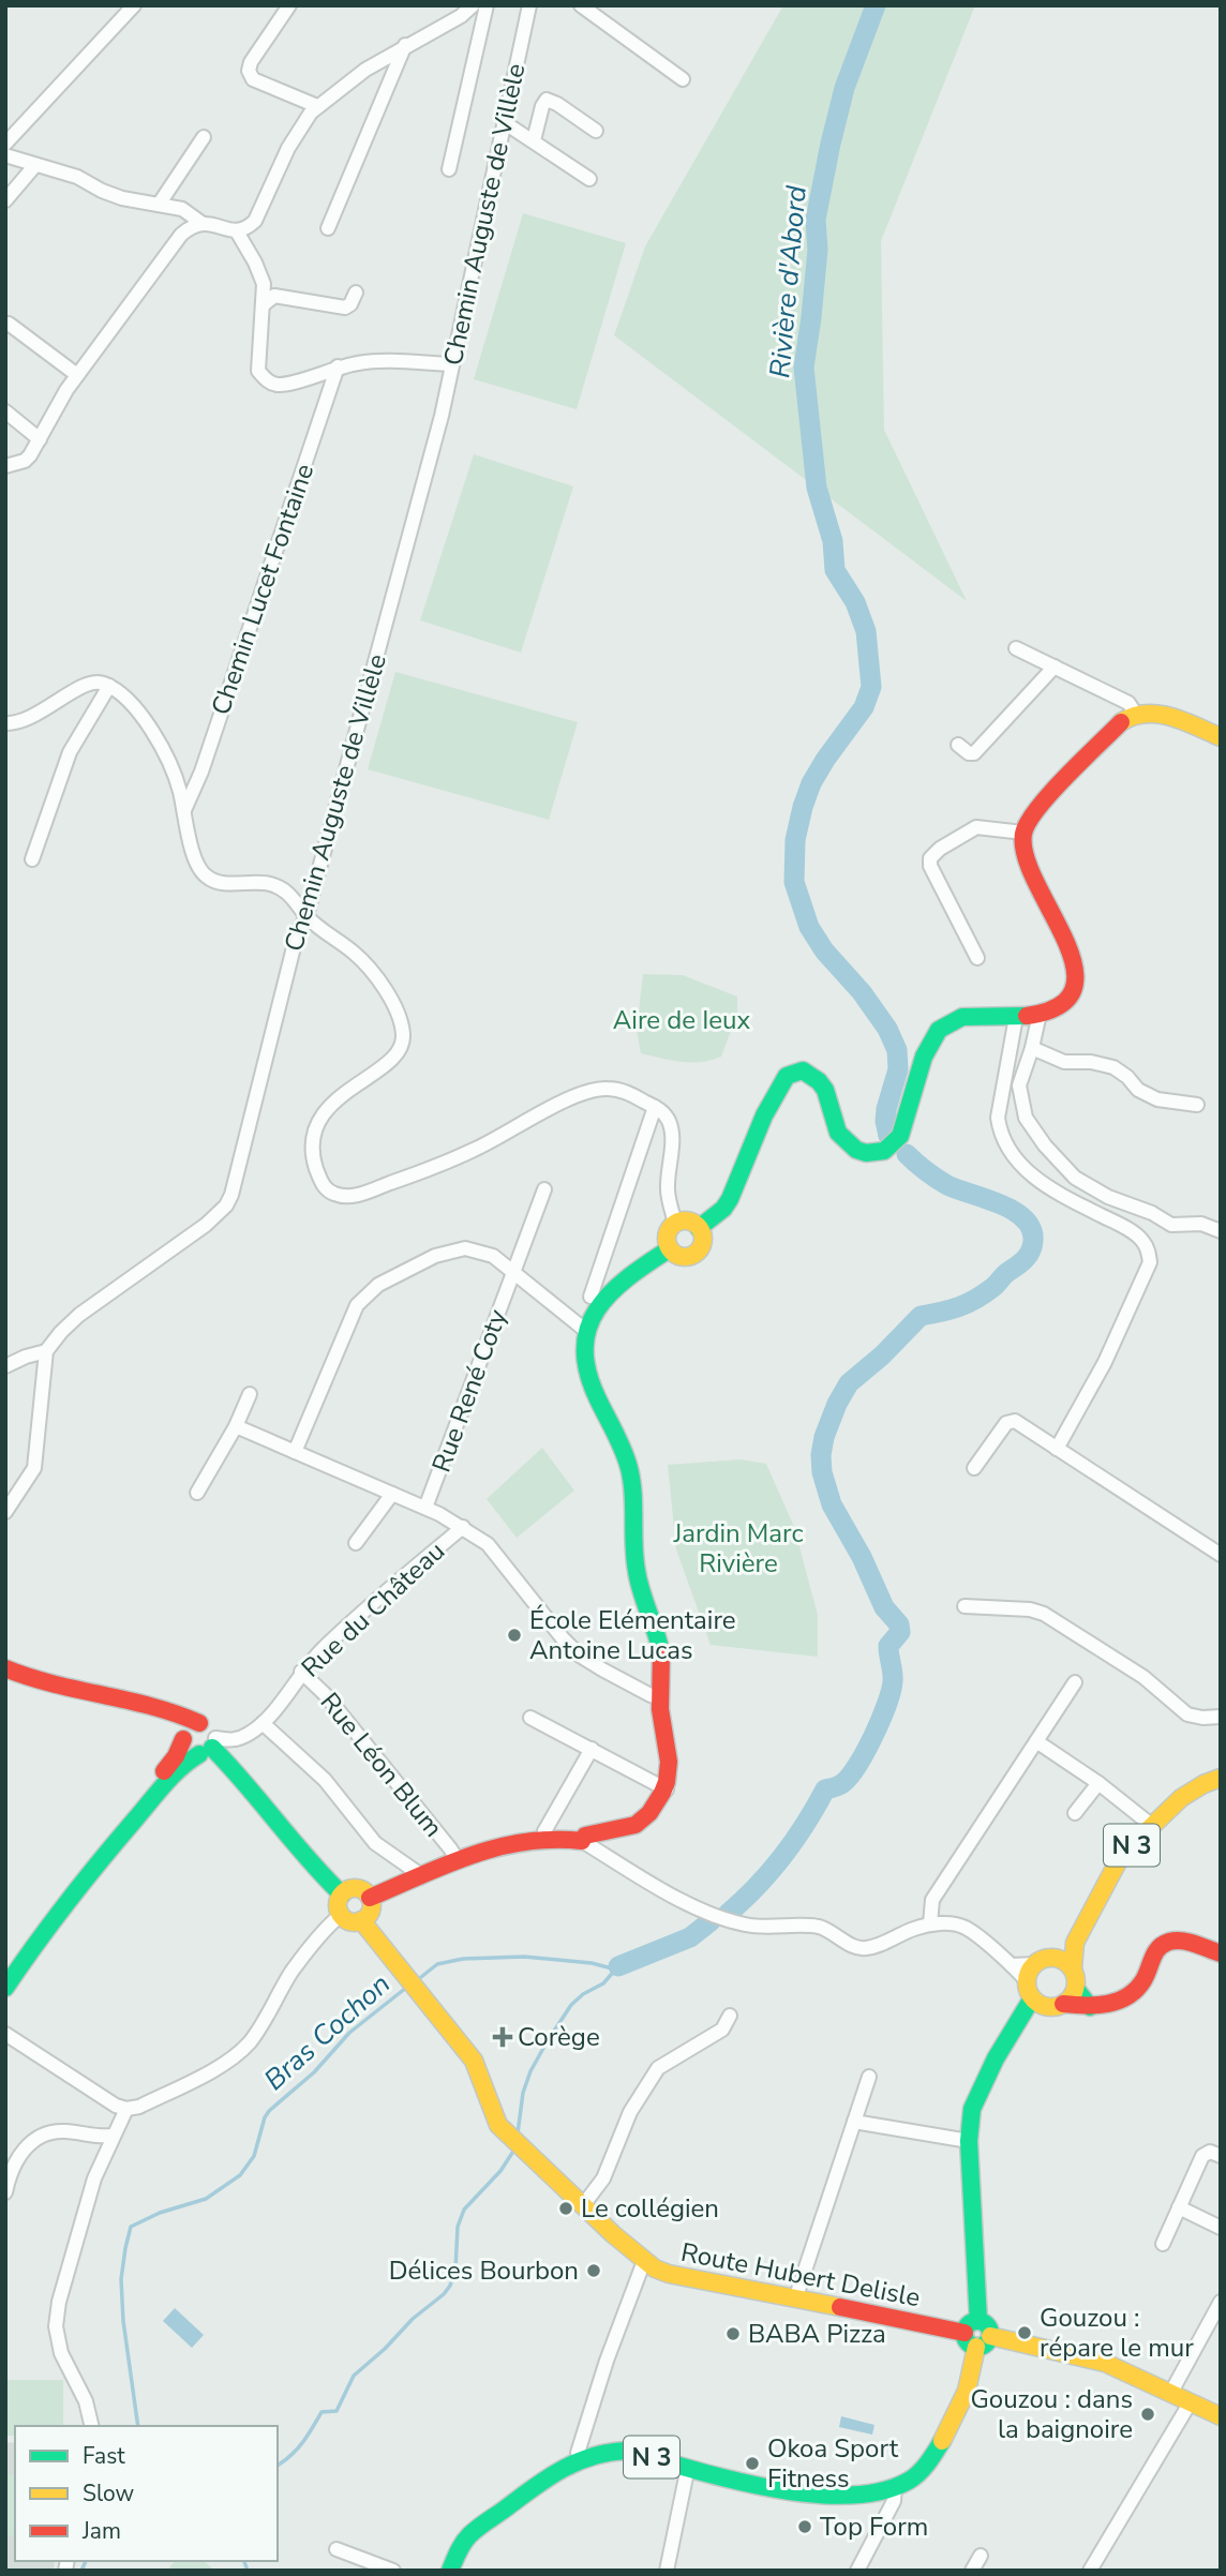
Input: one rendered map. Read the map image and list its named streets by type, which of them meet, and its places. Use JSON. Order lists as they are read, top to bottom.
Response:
{
  "streets": {
    "main road": ["N 3", "Route Hubert Delisle"],
    "street": [
      "Chemin Auguste de Villèle",
      "Chemin Lucet Fontaine",
      "Rue René Coty",
      "Rue du Château",
      "Rue Léon Blum"
    ]
  },
  "crossings": [
    ["Rue du Château", "Rue Léon Blum"],
    ["N 3", "Route Hubert Delisle"]
  ],
  "water": ["Rivière d'Abord", "Bras Cochon"],
  "parks": ["Aire de Ieux", "Jardin Marc Rivière"],
  "places": {
    "other": [
      "École Elémentaire Antoine Lucas",
      "Le collégien",
      "Délices Bourbon",
      "Gouzou : répare le mur",
      "BABA Pizza",
      "Gouzou : dans la baignoire",
      "Okoa Sport Fitness",
      "Top Form"
    ],
    "health": ["Corège"]
  },
  "legend": ["Fast", "Slow", "Jam"]
}
